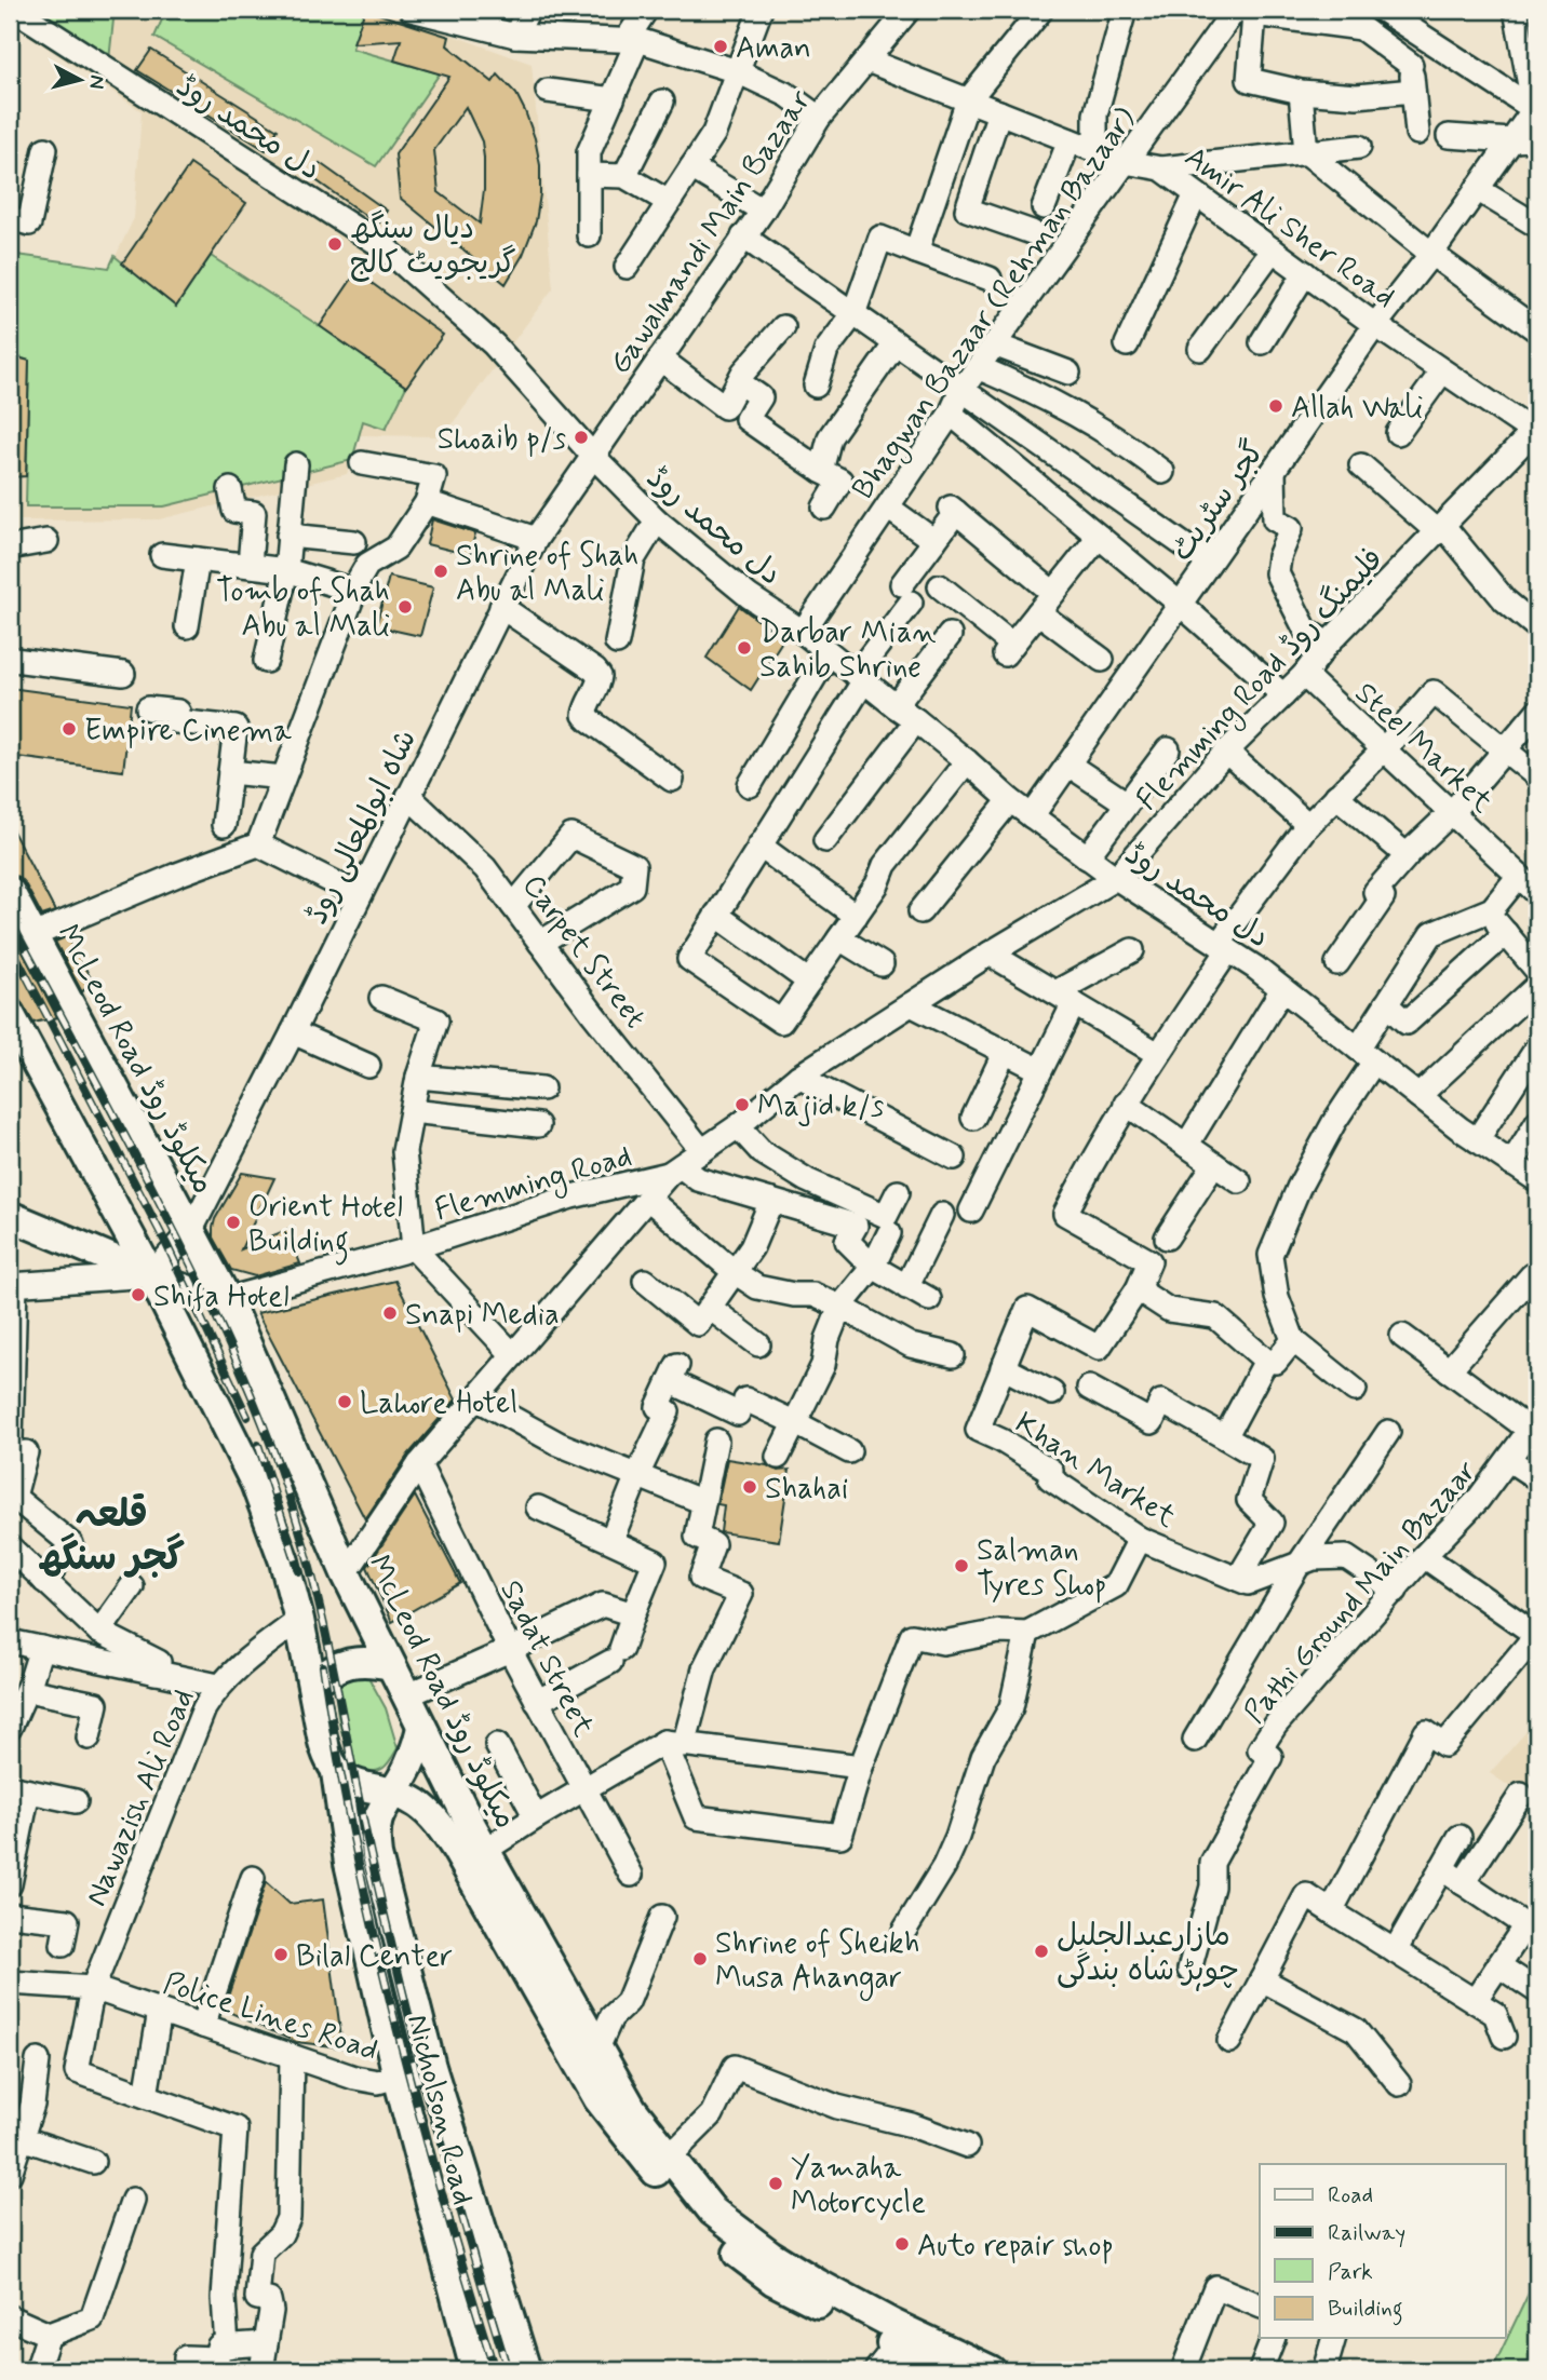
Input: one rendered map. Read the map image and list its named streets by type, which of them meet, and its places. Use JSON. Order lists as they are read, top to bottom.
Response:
{
  "streets": {
    "main road": ["McLeod Road میکلوڈ روڈ", "Nicholson Road"],
    "street": [
      "دل محمد روڈ",
      "Amir Ali Sher Road",
      "Gawalmandi Main Bazaar",
      "Bhagwan Bazaar (Rehman Bazaar)",
      "گجر سٹریٹ",
      "Flemming Road فلیمنگ روڈ",
      "Steel Market",
      "شاہ ابوالمعالی روڈ",
      "Carpet Street",
      "Flemming Road",
      "Khan Market",
      "Pathi Ground Main Bazaar",
      "Sadat Street",
      "Nawazish Ali Road",
      "Police Lines Road"
    ]
  },
  "crossings": [
    ["دل محمد روڈ", "Gawalmandi Main Bazaar"],
    ["دل محمد روڈ", "Bhagwan Bazaar (Rehman Bazaar)"],
    ["دل محمد روڈ", "گجر سٹریٹ"],
    ["دل محمد روڈ", "Flemming Road فلیمنگ روڈ"],
    ["دل محمد روڈ", "شاہ ابوالمعالی روڈ"],
    ["Amir Ali Sher Road", "Gawalmandi Main Bazaar"],
    ["Amir Ali Sher Road", "Bhagwan Bazaar (Rehman Bazaar)"],
    ["Amir Ali Sher Road", "گجر سٹریٹ"],
    ["Amir Ali Sher Road", "Flemming Road فلیمنگ روڈ"],
    ["Gawalmandi Main Bazaar", "شاہ ابوالمعالی روڈ"],
    ["Flemming Road فلیمنگ روڈ", "Steel Market"],
    ["Flemming Road فلیمنگ روڈ", "Carpet Street"],
    ["Flemming Road فلیمنگ روڈ", "Flemming Road"],
    ["شاہ ابوالمعالی روڈ", "Carpet Street"],
    ["شاہ ابوالمعالی روڈ", "McLeod Road میکلوڈ روڈ"],
    ["McLeod Road میکلوڈ روڈ", "Flemming Road"],
    ["McLeod Road میکلوڈ روڈ", "Nicholson Road"],
    ["Khan Market", "Pathi Ground Main Bazaar"],
    ["Nawazish Ali Road", "Police Lines Road"],
    ["Police Lines Road", "Nicholson Road"]
  ],
  "districts": ["قلعہ گجر سنگھ"],
  "places": [
    "Aman",
    "دیال سنگھ گریجویٹ کالج",
    "Allah Wali",
    "Shoaib p/s",
    "Shrine of Shah Abu al Mali",
    "Tomb of Shah Abu al Mali",
    "Darbar Mian Sahib Shrine",
    "Empire Cinema",
    "Majid k/s",
    "Orient Hotel Building",
    "Shifa Hotel",
    "Snapi Media",
    "Lahore Hotel",
    "Shahai",
    "Salman Tyres Shop",
    "مازارعبدالجلیل چوہڑ شاہ بندگی",
    "Bilal Center",
    "Shrine of Sheikh Musa Ahangar",
    "Yamaha Motorcycle",
    "Auto repair shop"
  ],
  "legend": [
    "Road",
    "Railway",
    "Park",
    "Building"
  ],
  "north": "right"
}
